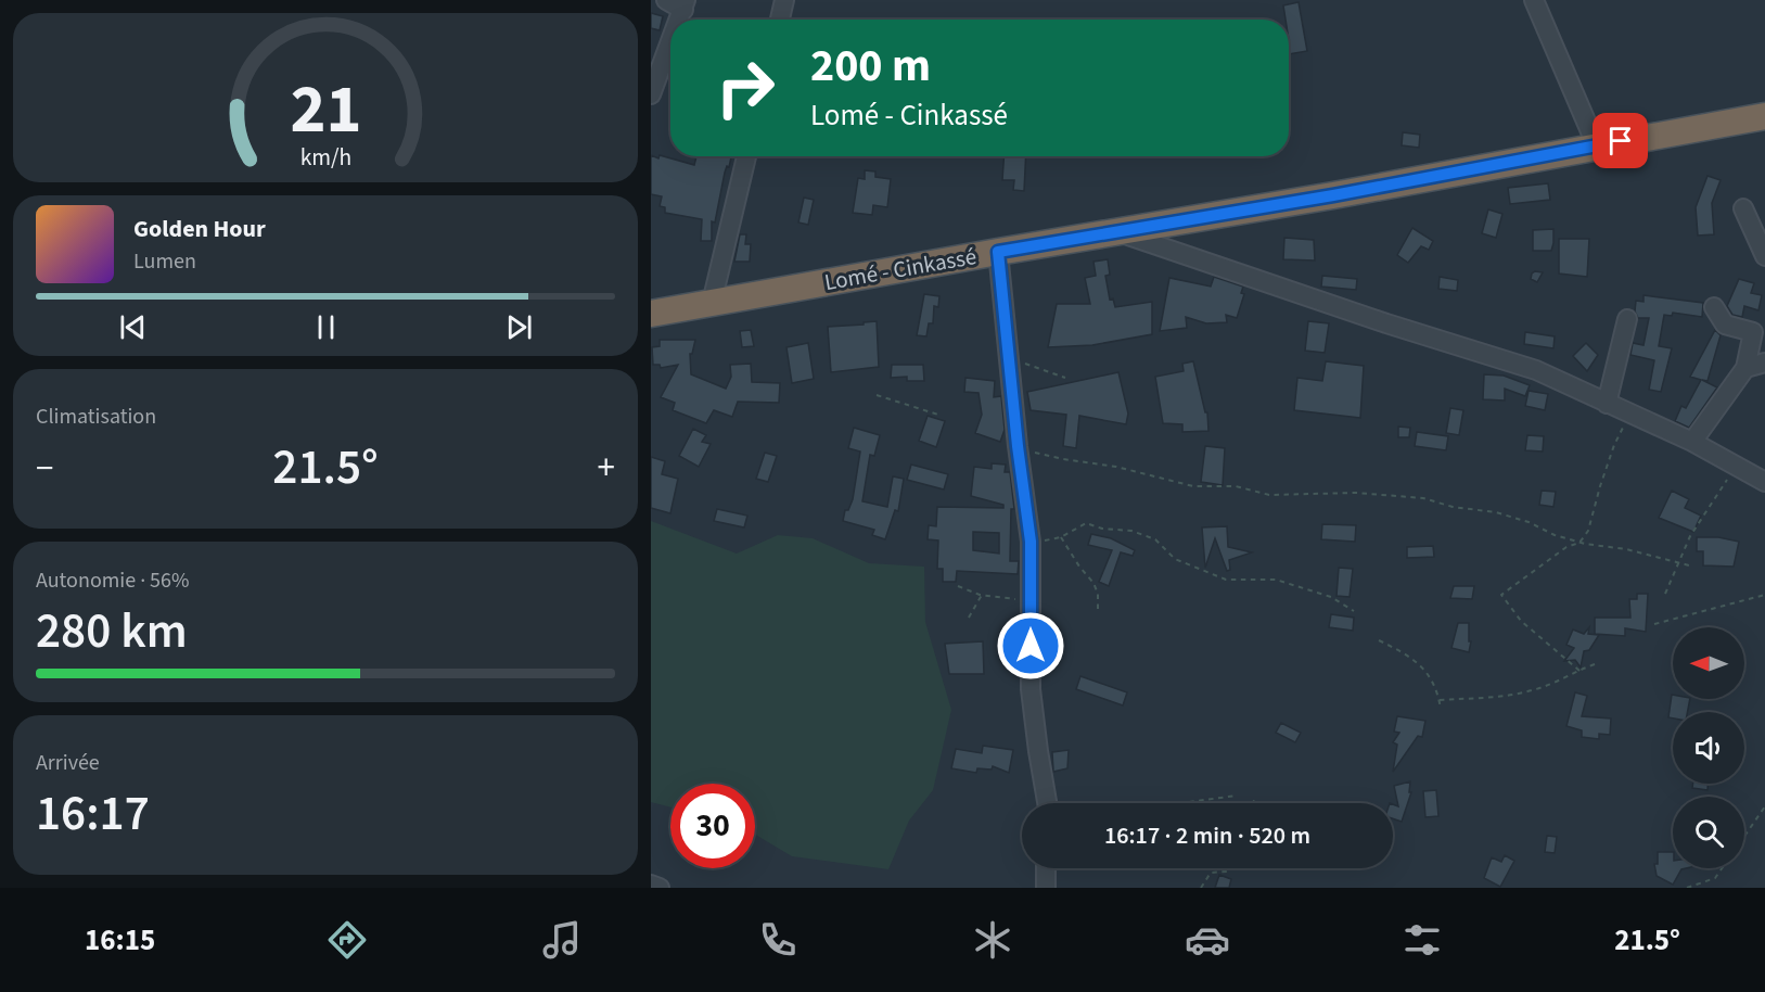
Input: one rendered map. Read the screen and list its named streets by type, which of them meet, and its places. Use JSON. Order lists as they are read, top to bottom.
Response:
{
  "streets": {
    "highway": ["Lomé - Cinkassé"]
  },
  "north": "left",
  "page": {
    "turn": ["200 m", "Lomé - Cinkassé"],
    "song": ["Golden Hour", "Lumen"],
    "tile": [
      "Climatisation",
      ["Autonomie · 56%", "280 km"],
      ["Arrivée", "16:17"]
    ],
    "heat": ["−", "21.5°", "+"],
    "limit": "30",
    "trip": "16:17 · 2 min · 520 m",
    "tabs": ["16:15", "21.5°"],
    "gauge": ["21", "km/h"]
  }
}
